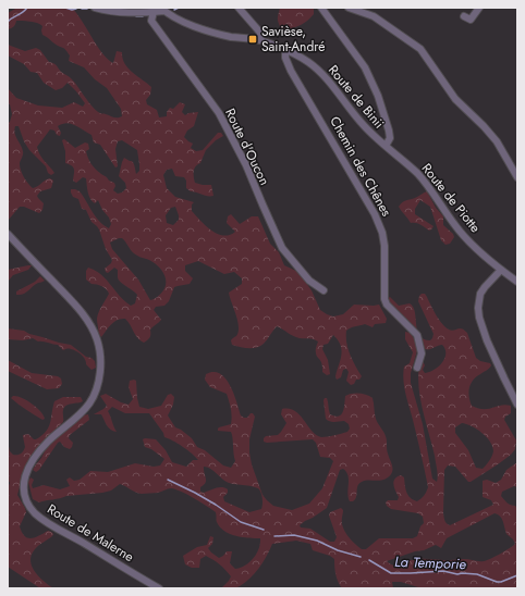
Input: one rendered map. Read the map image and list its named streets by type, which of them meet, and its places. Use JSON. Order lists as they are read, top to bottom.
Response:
{
  "streets": {
    "street": [
      "Route de Binii",
      "Route d'Oucon",
      "Chemin des Chênes",
      "Route de Piotte",
      "Route de Malerne"
    ]
  },
  "crossings": [
    ["Route de Binii", "Chemin des Chênes"],
    ["Route de Binii", "Route de Piotte"]
  ],
  "water": ["La Temporie"],
  "places": {
    "transit": ["Savièse, Saint-André"]
  }
}
